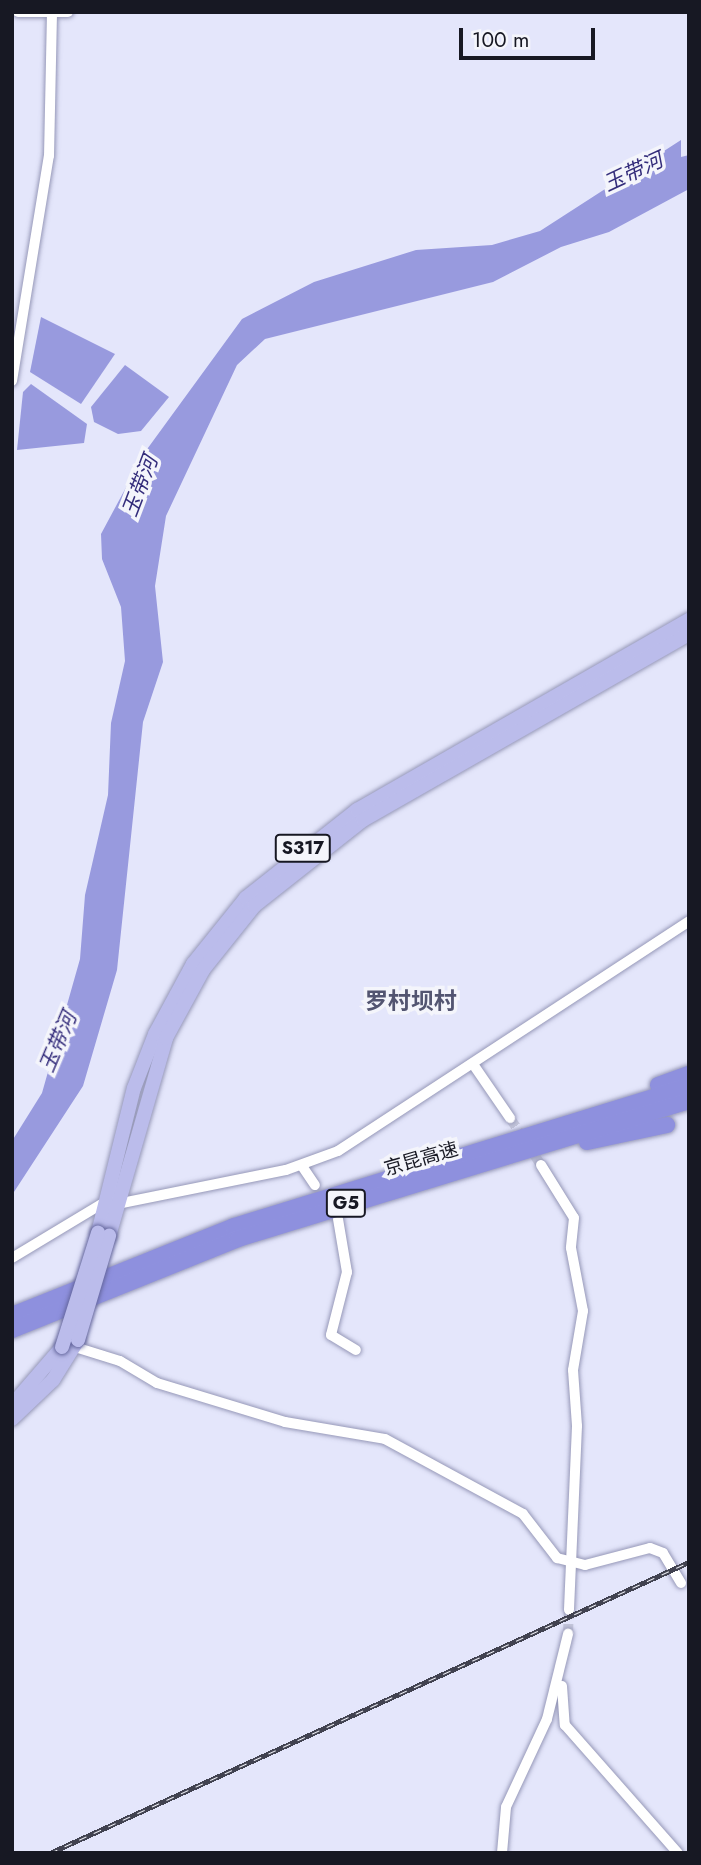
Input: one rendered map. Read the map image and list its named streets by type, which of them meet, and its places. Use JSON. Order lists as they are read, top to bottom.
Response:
{
  "streets": {
    "highway": ["京昆高速", "G5"],
    "main road": ["S317"]
  },
  "districts": ["罗村坝村"],
  "water": ["玉带河"],
  "scale_bar": "100 m"
}
